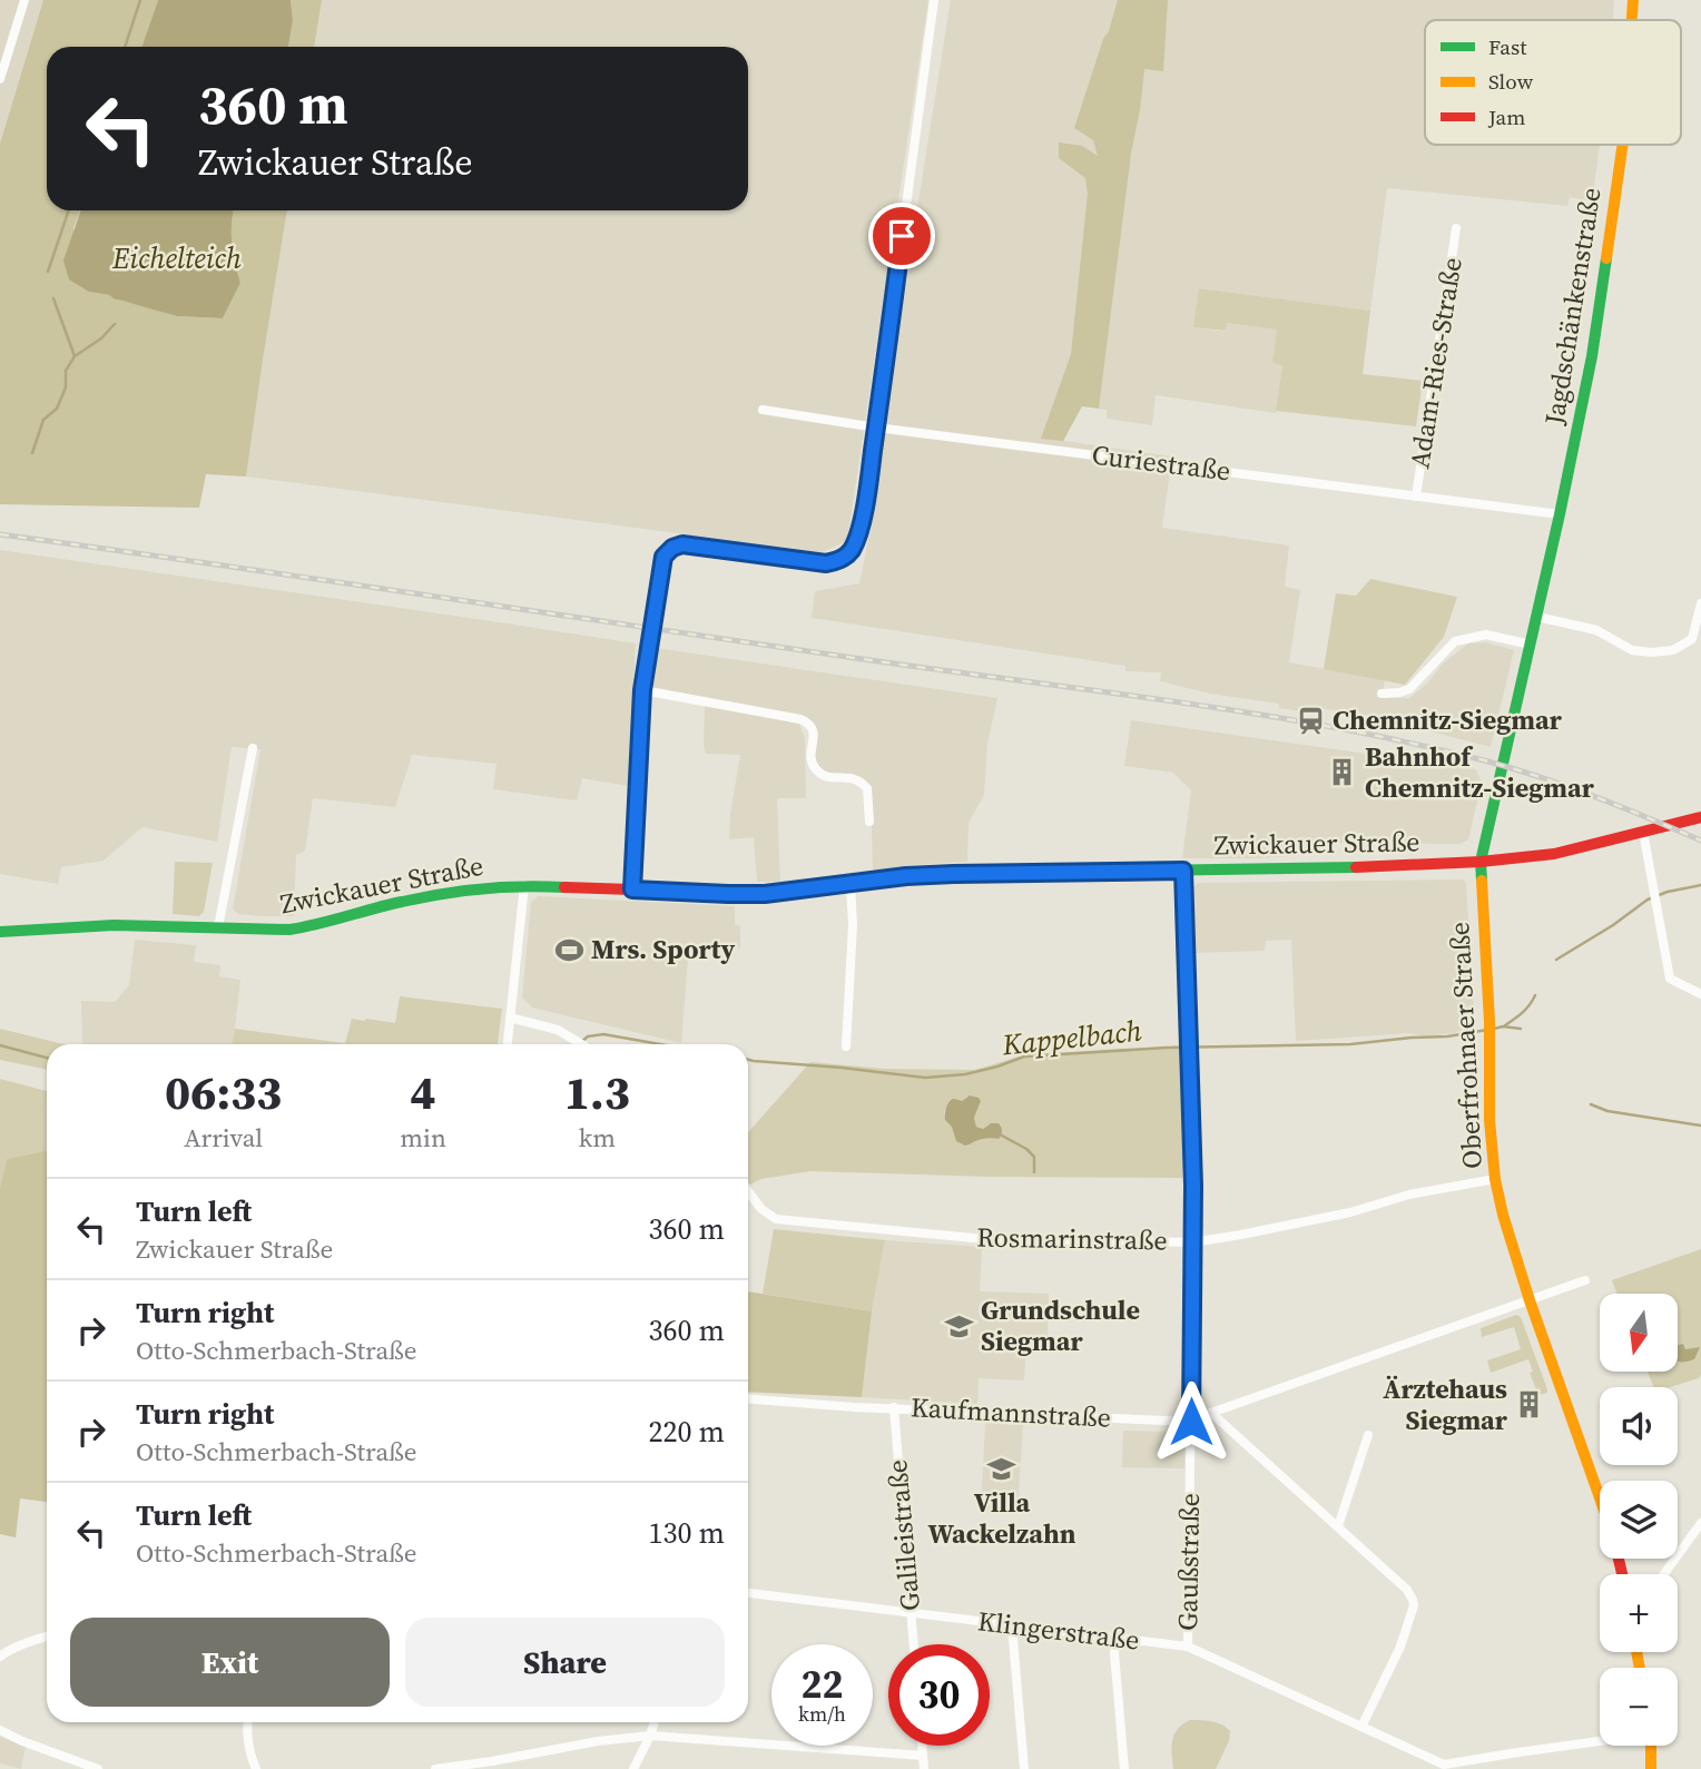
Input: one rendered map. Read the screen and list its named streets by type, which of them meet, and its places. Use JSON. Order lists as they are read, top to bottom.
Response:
{
  "streets": {
    "main road": ["Jagdschänkenstraße", "Zwickauer Straße", "Oberfrohnaer Straße"],
    "street": [
      "Adam-Ries-Straße",
      "Curiestraße",
      "Rosmarinstraße",
      "Kaufmannstraße",
      "Galileistraße",
      "Gaußstraße",
      "Klingerstraße"
    ]
  },
  "crossings": [
    ["Jagdschänkenstraße", "Curiestraße"],
    ["Jagdschänkenstraße", "Zwickauer Straße"],
    ["Jagdschänkenstraße", "Oberfrohnaer Straße"],
    ["Adam-Ries-Straße", "Curiestraße"],
    ["Zwickauer Straße", "Oberfrohnaer Straße"],
    ["Zwickauer Straße", "Gaußstraße"],
    ["Oberfrohnaer Straße", "Rosmarinstraße"],
    ["Oberfrohnaer Straße", "Kaufmannstraße"],
    ["Rosmarinstraße", "Gaußstraße"],
    ["Kaufmannstraße", "Galileistraße"],
    ["Kaufmannstraße", "Gaußstraße"],
    ["Galileistraße", "Klingerstraße"],
    ["Gaußstraße", "Klingerstraße"]
  ],
  "water": ["Eichelteich", "Kappelbach"],
  "places": {
    "station": ["Chemnitz-Siegmar"],
    "building": ["Bahnhof Chemnitz-Siegmar", "Ärztehaus Siegmar"],
    "sports": ["Mrs. Sporty"],
    "school or university": ["Grundschule Siegmar", "Villa Wackelzahn"]
  },
  "legend": ["Fast", "Slow", "Jam"],
  "north": "bottom",
  "page": {
    "turn": ["360 m", "Zwickauer Straße"],
    "eta": [
      "06:33",
      "Arrival",
      "4",
      "min",
      "1.3",
      "km"
    ],
    "list": [
      {
        "name": "Turn left",
        "note": "Zwickauer Straße",
        "value": "360 m"
      },
      {
        "name": "Turn right",
        "note": "Otto-Schmerbach-Straße",
        "value": "360 m"
      },
      {
        "name": "Turn right",
        "note": "Otto-Schmerbach-Straße",
        "value": "220 m"
      },
      {
        "name": "Turn left",
        "note": "Otto-Schmerbach-Straße",
        "value": "130 m"
      }
    ],
    "map_buttons": ["+", "−"],
    "buttons": ["Exit", "Share"],
    "speed": "22 km/h",
    "limit": "30"
  }
}
